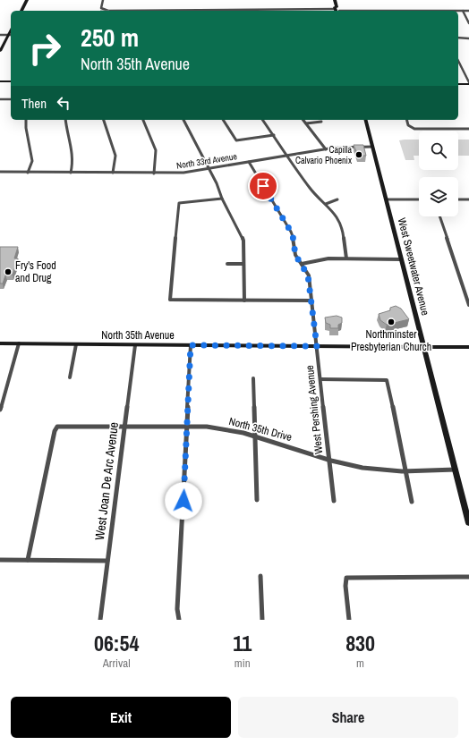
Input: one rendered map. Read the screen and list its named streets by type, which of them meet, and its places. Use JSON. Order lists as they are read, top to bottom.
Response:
{
  "streets": {
    "street": [
      "North 33rd Avenue",
      "West Sweetwater Avenue",
      "North 35th Avenue",
      "West Pershing Avenue",
      "North 35th Drive",
      "West Joan De Arc Avenue"
    ]
  },
  "crossings": [
    ["North 33rd Avenue", "West Sweetwater Avenue"],
    ["North 33rd Avenue", "West Pershing Avenue"],
    ["West Sweetwater Avenue", "North 35th Avenue"],
    ["West Sweetwater Avenue", "North 35th Drive"],
    ["North 35th Avenue", "West Pershing Avenue"],
    ["North 35th Avenue", "West Joan De Arc Avenue"],
    ["West Pershing Avenue", "North 35th Drive"],
    ["North 35th Drive", "West Joan De Arc Avenue"]
  ],
  "places": ["Capilla Calvario Phoenix", "Fry's Food and Drug", "Northminster Presbyterian Church"],
  "page": {
    "turn": ["250 m", "North 35th Avenue"],
    "then": "Then",
    "eta": [
      "06:54",
      "Arrival",
      "11",
      "min",
      "830",
      "m"
    ],
    "buttons": ["Exit", "Share"]
  }
}
